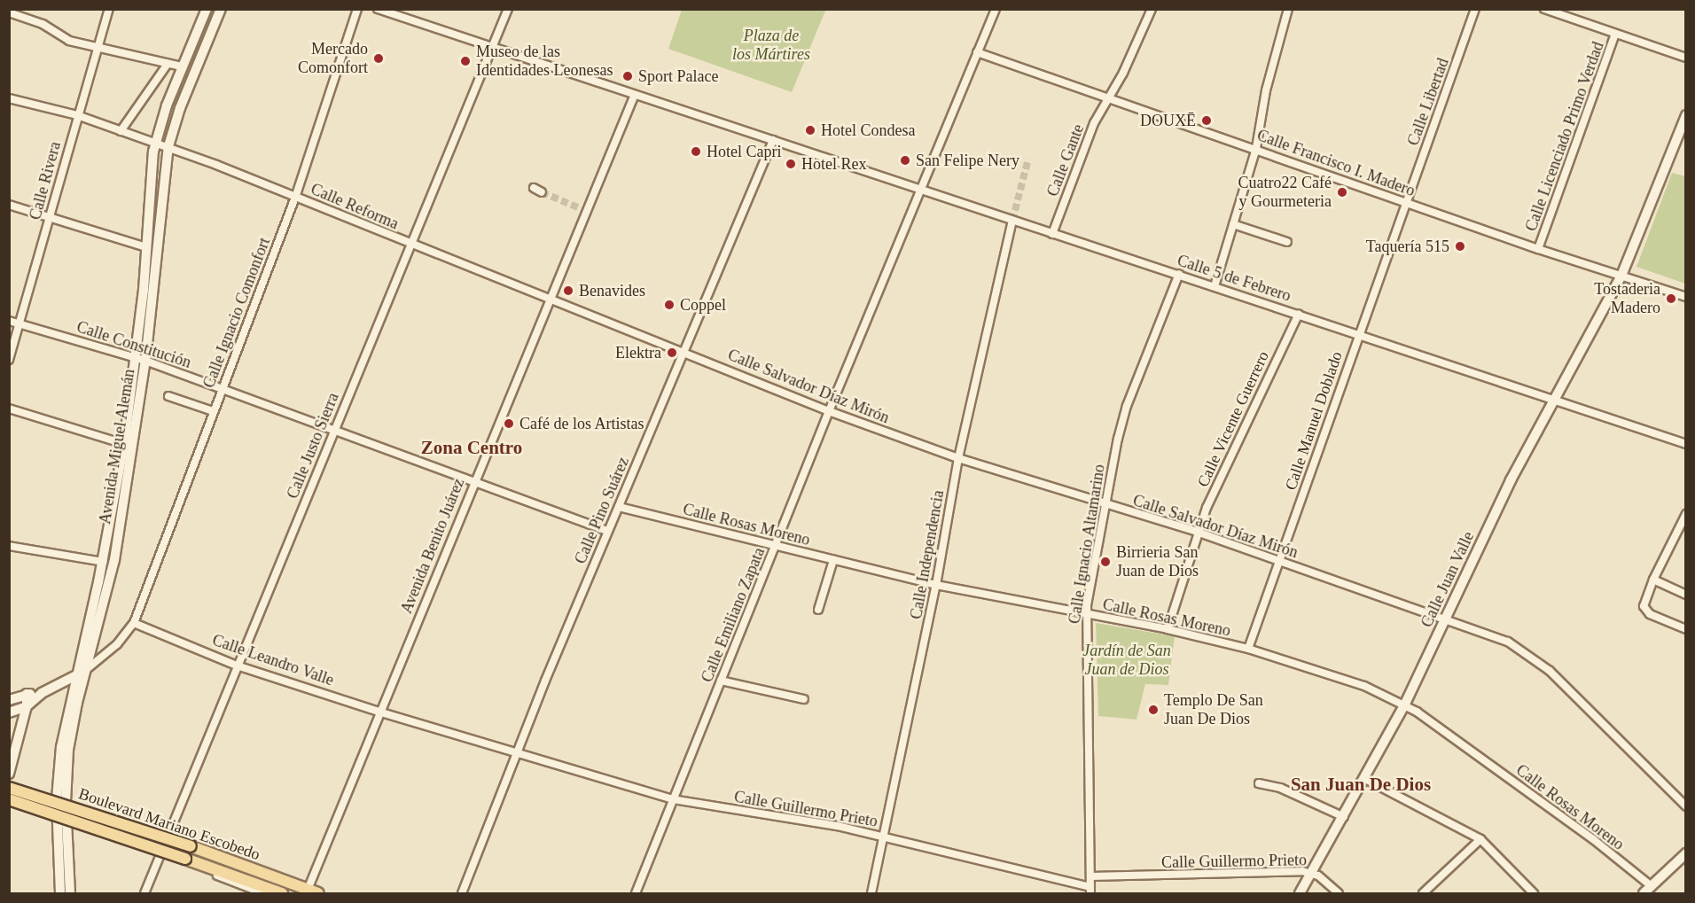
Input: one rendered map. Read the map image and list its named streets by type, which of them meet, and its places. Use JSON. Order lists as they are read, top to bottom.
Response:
{
  "streets": {
    "main road": ["Avenida Miguel Alemán", "Calle Juan Valle", "Boulevard Mariano Escobedo"],
    "street": [
      "Calle Libertad",
      "Calle Licenciado Primo Verdad",
      "Calle Gante",
      "Calle Francisco I. Madero",
      "Calle Rivera",
      "Calle Reforma",
      "Calle 5 de Febrero",
      "Calle Ignacio Comonfort",
      "Calle Constitución",
      "Calle Salvador Díaz Mirón",
      "Calle Vicente Guerrero",
      "Calle Manuel Doblado",
      "Calle Justo Sierra",
      "Calle Pino Suárez",
      "Calle Rosas Moreno",
      "Calle Ignacio Altamarino",
      "Avenida Benito Juárez",
      "Calle Independencia",
      "Calle Emiliano Zapata",
      "Calle Leandro Valle",
      "Calle Guillermo Prieto"
    ]
  },
  "crossings": [
    ["Calle Libertad", "Calle Francisco I. Madero"],
    ["Calle Libertad", "Calle Manuel Doblado"],
    ["Calle Licenciado Primo Verdad", "Calle Francisco I. Madero"],
    ["Calle Gante", "Calle Francisco I. Madero"],
    ["Calle Gante", "Calle 5 de Febrero"],
    ["Calle Francisco I. Madero", "Calle Manuel Doblado"],
    ["Calle Francisco I. Madero", "Calle Juan Valle"],
    ["Calle Francisco I. Madero", "Calle Emiliano Zapata"],
    ["Calle Rivera", "Calle Reforma"],
    ["Calle Rivera", "Calle Constitución"],
    ["Calle Reforma", "Calle Ignacio Comonfort"],
    ["Calle Reforma", "Calle Salvador Díaz Mirón"],
    ["Calle Reforma", "Calle Justo Sierra"],
    ["Calle Reforma", "Avenida Miguel Alemán"],
    ["Calle Reforma", "Calle Pino Suárez"],
    ["Calle Reforma", "Avenida Benito Juárez"],
    ["Calle 5 de Febrero", "Calle Vicente Guerrero"],
    ["Calle 5 de Febrero", "Calle Manuel Doblado"],
    ["Calle 5 de Febrero", "Calle Justo Sierra"],
    ["Calle 5 de Febrero", "Calle Pino Suárez"],
    ["Calle 5 de Febrero", "Calle Ignacio Altamarino"],
    ["Calle 5 de Febrero", "Avenida Benito Juárez"],
    ["Calle 5 de Febrero", "Calle Independencia"],
    ["Calle 5 de Febrero", "Calle Juan Valle"],
    ["Calle 5 de Febrero", "Calle Emiliano Zapata"],
    ["Calle Ignacio Comonfort", "Calle Constitución"],
    ["Calle Ignacio Comonfort", "Calle Leandro Valle"],
    ["Calle Constitución", "Calle Justo Sierra"],
    ["Calle Constitución", "Avenida Miguel Alemán"],
    ["Calle Constitución", "Calle Pino Suárez"],
    ["Calle Constitución", "Avenida Benito Juárez"],
    ["Calle Salvador Díaz Mirón", "Calle Vicente Guerrero"],
    ["Calle Salvador Díaz Mirón", "Calle Manuel Doblado"],
    ["Calle Salvador Díaz Mirón", "Calle Pino Suárez"],
    ["Calle Salvador Díaz Mirón", "Calle Ignacio Altamarino"],
    ["Calle Salvador Díaz Mirón", "Calle Independencia"],
    ["Calle Salvador Díaz Mirón", "Calle Juan Valle"],
    ["Calle Salvador Díaz Mirón", "Calle Emiliano Zapata"],
    ["Calle Vicente Guerrero", "Calle Rosas Moreno"],
    ["Calle Manuel Doblado", "Calle Rosas Moreno"],
    ["Calle Justo Sierra", "Calle Leandro Valle"],
    ["Calle Pino Suárez", "Calle Rosas Moreno"],
    ["Calle Pino Suárez", "Calle Leandro Valle"],
    ["Calle Pino Suárez", "Calle Guillermo Prieto"],
    ["Calle Rosas Moreno", "Calle Ignacio Altamarino"],
    ["Calle Rosas Moreno", "Calle Independencia"],
    ["Calle Rosas Moreno", "Calle Juan Valle"],
    ["Calle Rosas Moreno", "Calle Emiliano Zapata"],
    ["Calle Ignacio Altamarino", "Calle Guillermo Prieto"],
    ["Avenida Benito Juárez", "Calle Leandro Valle"],
    ["Avenida Benito Juárez", "Boulevard Mariano Escobedo"],
    ["Calle Independencia", "Calle Guillermo Prieto"],
    ["Calle Juan Valle", "Calle Guillermo Prieto"],
    ["Calle Emiliano Zapata", "Calle Guillermo Prieto"],
    ["Calle Leandro Valle", "Calle Guillermo Prieto"]
  ],
  "districts": ["Zona Centro", "San Juan De Dios"],
  "parks": ["Plaza de los Mártires", "Jardín de San Juan de Dios"],
  "places": [
    "Mercado Comonfort",
    "Museo de las Identidades Leonesas",
    "Sport Palace",
    "DOUXĒ",
    "Hotel Condesa",
    "Hotel Capri",
    "San Felipe Nery",
    "Hotel Rex",
    "Cuatro22 Café y Gourmeteria",
    "Taquería 515",
    "Benavides",
    "Tostaderia Madero",
    "Coppel",
    "Elektra",
    "Café de los Artistas",
    "Birrieria San Juan de Dios",
    "Templo De San Juan De Dios"
  ]
}
